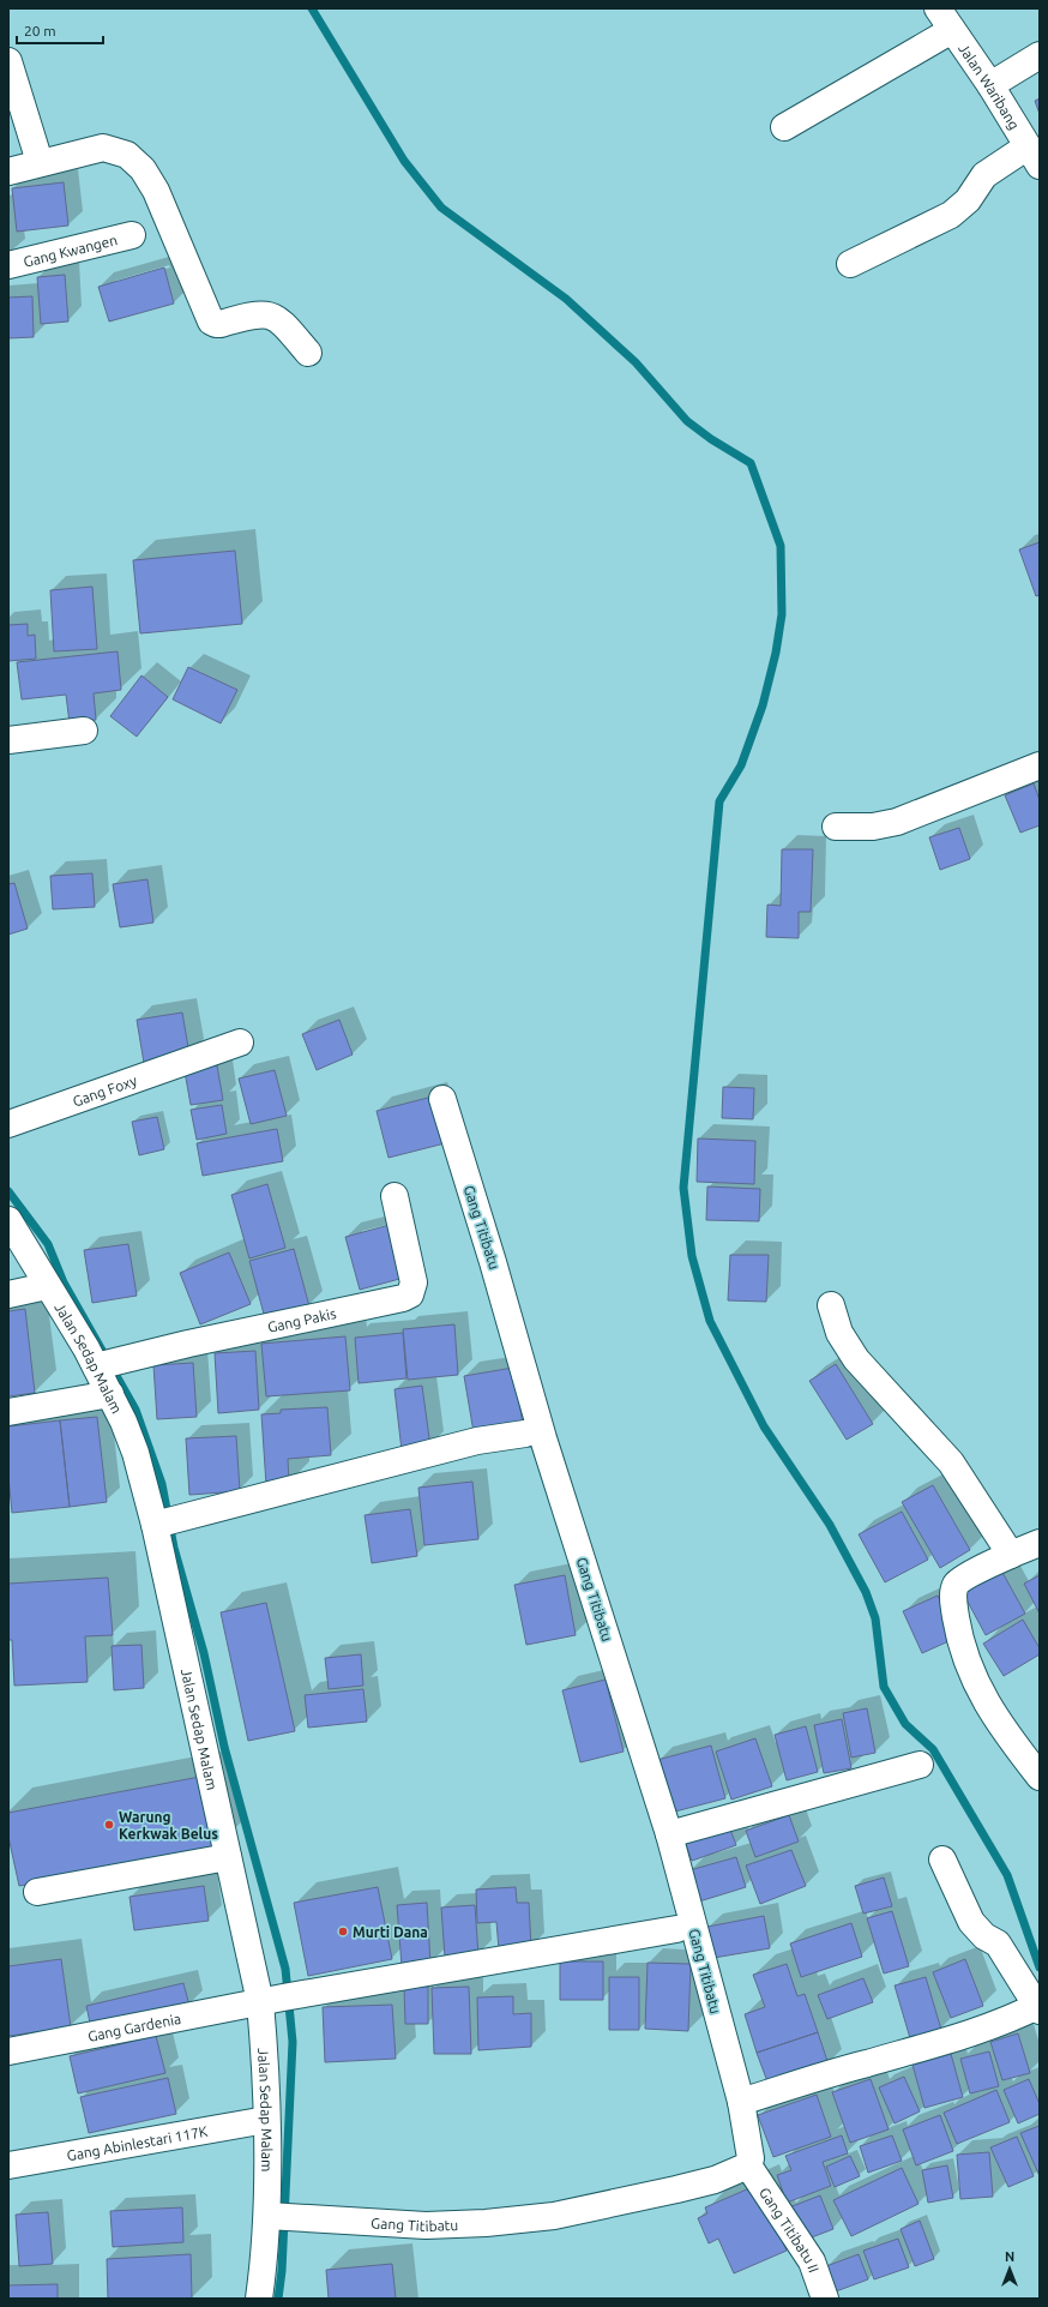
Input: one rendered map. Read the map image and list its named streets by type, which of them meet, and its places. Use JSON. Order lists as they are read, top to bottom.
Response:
{
  "streets": {
    "street": [
      "Jalan Waribang",
      "Gang Kwangen",
      "Gang Foxy",
      "Gang Titibatu",
      "Gang Pakis",
      "Jalan Sedap Malam",
      "Gang Gardenia",
      "Gang Abinlestari 117K",
      "Gang Titibatu II"
    ]
  },
  "crossings": [
    ["Gang Titibatu", "Jalan Sedap Malam"],
    ["Gang Titibatu", "Gang Titibatu II"],
    ["Gang Pakis", "Jalan Sedap Malam"],
    ["Jalan Sedap Malam", "Gang Gardenia"],
    ["Jalan Sedap Malam", "Gang Abinlestari 117K"]
  ],
  "places": ["Warung Kerkwak Belus", "Murti Dana"],
  "scale_bar": "20 m",
  "north": "top"
}
